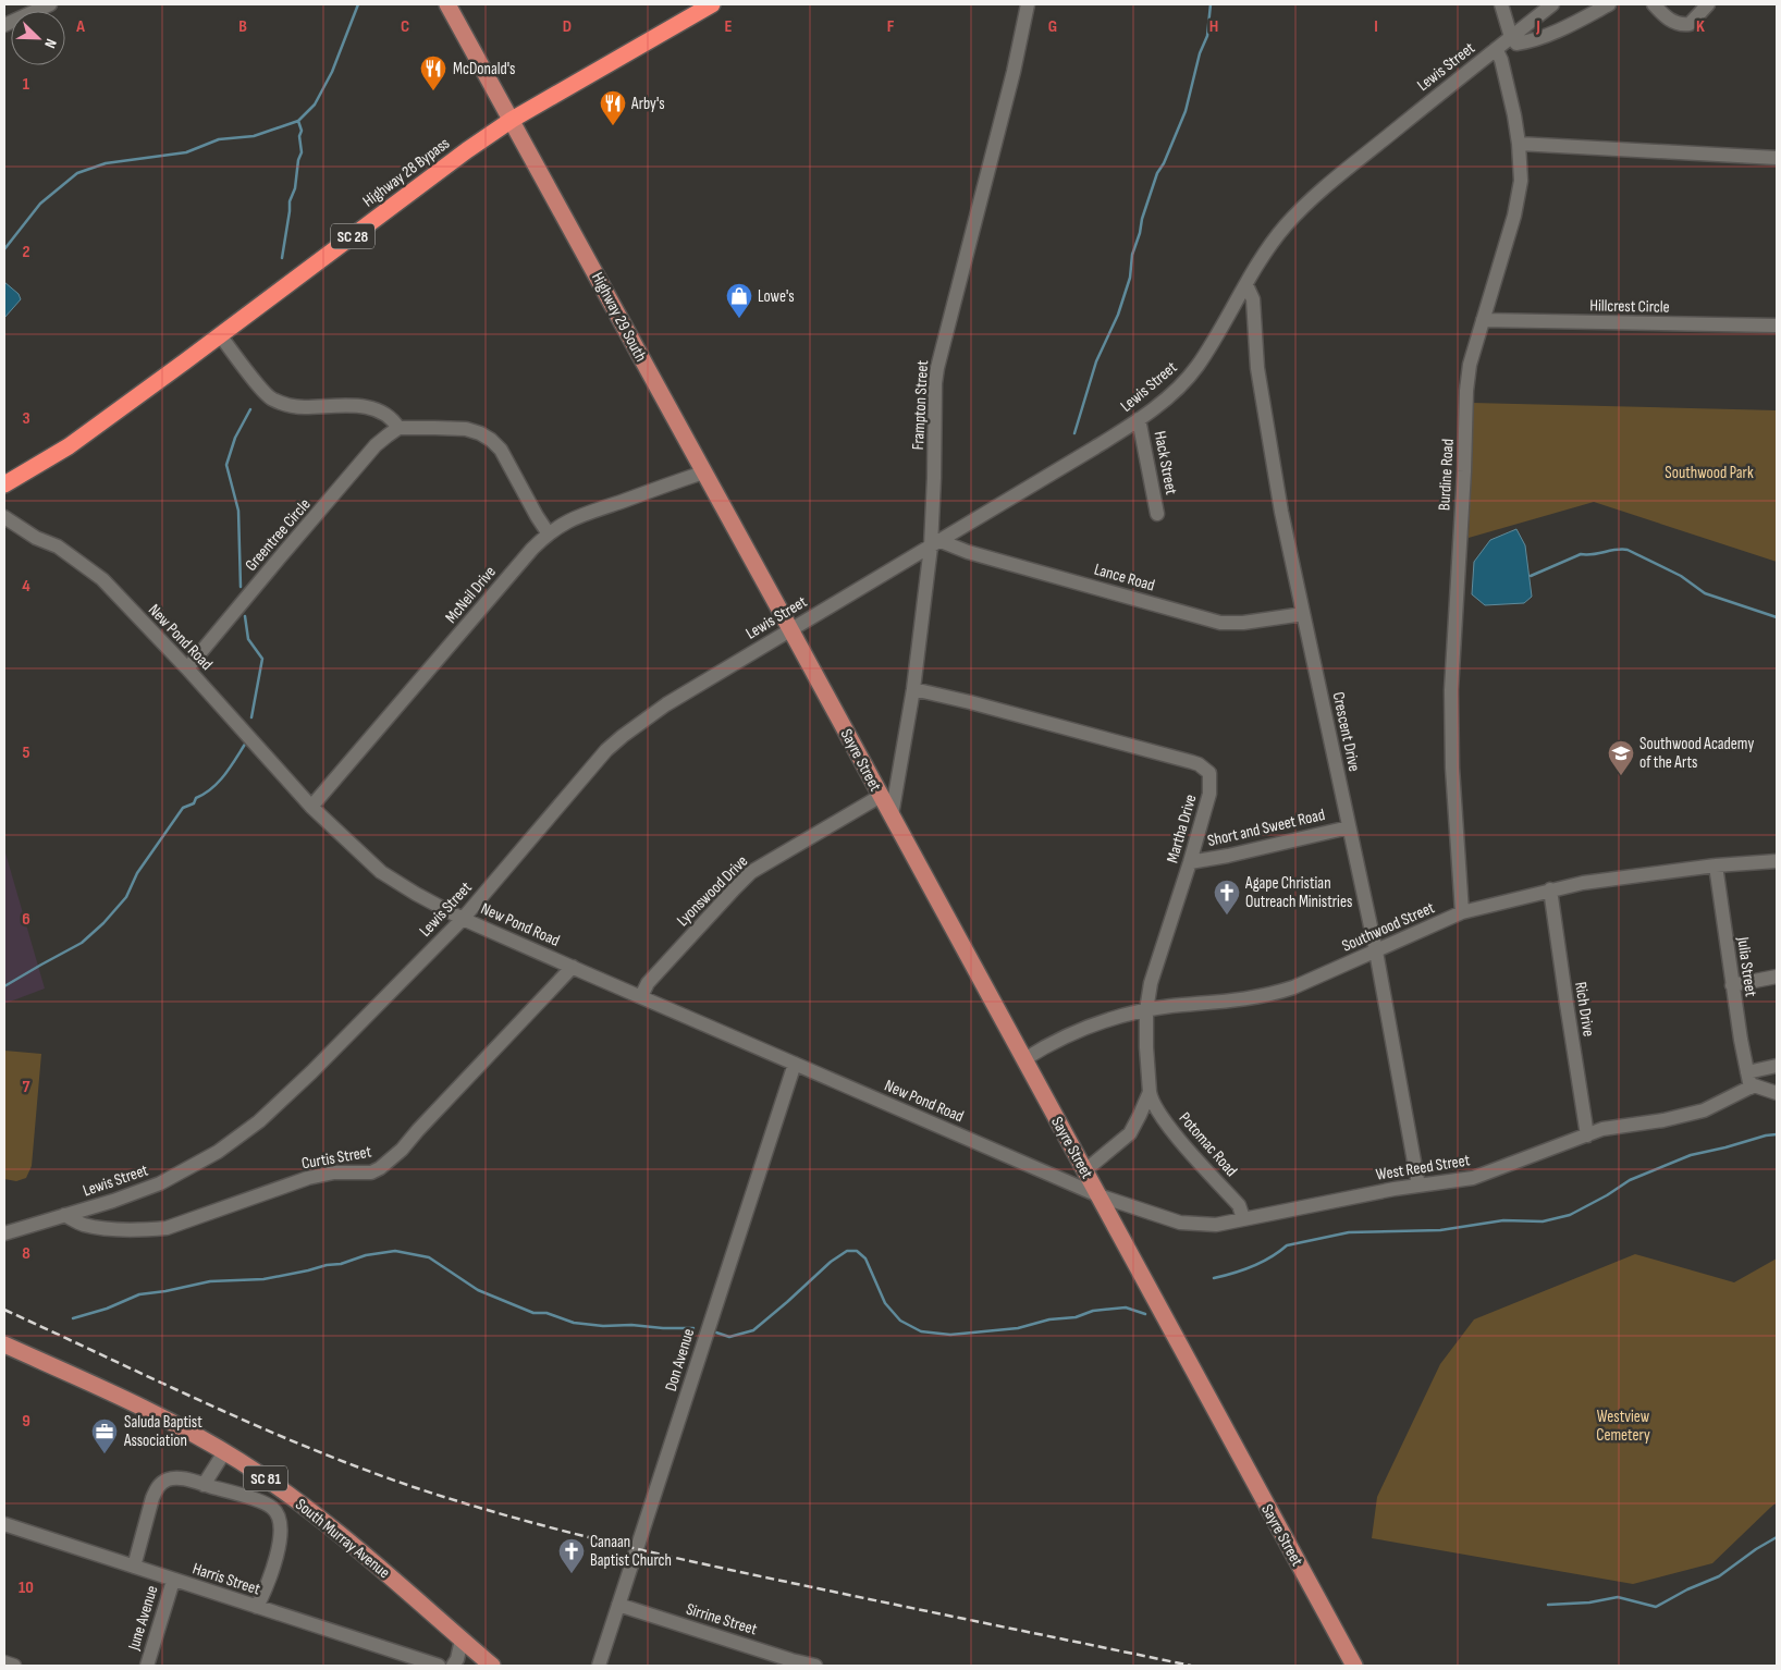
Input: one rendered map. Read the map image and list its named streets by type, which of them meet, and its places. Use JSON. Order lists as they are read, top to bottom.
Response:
{
  "streets": {
    "highway": ["Highway 28 Bypass", "SC 28"],
    "main road": [
      "Highway 29 South",
      "Sayre Street",
      "SC 81",
      "South Murray Avenue"
    ],
    "street": [
      "Lewis Street",
      "Hillcrest Circle",
      "Frampton Street",
      "Hack Street",
      "Burdine Road",
      "Greentree Circle",
      "Lance Road",
      "McNeil Drive",
      "New Pond Road",
      "Crescent Drive",
      "Short and Sweet Road",
      "Martha Drive",
      "Lyonswood Drive",
      "Southwood Street",
      "Julia Street",
      "Rich Drive",
      "Potomac Road",
      "Curtis Street",
      "West Reed Street",
      "Don Avenue",
      "Harris Street",
      "June Avenue",
      "Sirrine Street"
    ]
  },
  "crossings": [
    ["Lewis Street", "Highway 29 South"],
    ["Lewis Street", "Frampton Street"],
    ["Lewis Street", "Hack Street"],
    ["Lewis Street", "Burdine Road"],
    ["Lewis Street", "Lance Road"],
    ["Lewis Street", "New Pond Road"],
    ["Lewis Street", "Crescent Drive"],
    ["Lewis Street", "Sayre Street"],
    ["Lewis Street", "Curtis Street"],
    ["Highway 28 Bypass", "Highway 29 South"],
    ["Hillcrest Circle", "Burdine Road"],
    ["Highway 29 South", "McNeil Drive"],
    ["Highway 29 South", "Sayre Street"],
    ["Frampton Street", "Lance Road"],
    ["Frampton Street", "Sayre Street"],
    ["Frampton Street", "Martha Drive"],
    ["Burdine Road", "Southwood Street"],
    ["Greentree Circle", "New Pond Road"],
    ["Lance Road", "Crescent Drive"],
    ["McNeil Drive", "New Pond Road"],
    ["New Pond Road", "Sayre Street"],
    ["New Pond Road", "Lyonswood Drive"],
    ["New Pond Road", "Curtis Street"],
    ["New Pond Road", "West Reed Street"],
    ["New Pond Road", "Don Avenue"],
    ["Crescent Drive", "Short and Sweet Road"],
    ["Crescent Drive", "Southwood Street"],
    ["Crescent Drive", "West Reed Street"],
    ["Sayre Street", "Martha Drive"],
    ["Sayre Street", "Lyonswood Drive"],
    ["Sayre Street", "Southwood Street"],
    ["Sayre Street", "West Reed Street"],
    ["Short and Sweet Road", "Martha Drive"],
    ["Martha Drive", "Southwood Street"],
    ["Martha Drive", "Potomac Road"],
    ["Southwood Street", "Julia Street"],
    ["Southwood Street", "Rich Drive"],
    ["Julia Street", "West Reed Street"],
    ["Rich Drive", "West Reed Street"],
    ["Potomac Road", "West Reed Street"],
    ["Don Avenue", "Sirrine Street"],
    ["Harris Street", "June Avenue"]
  ],
  "parks": ["Southwood Park", "Westview Cemetery"],
  "places": {
    "restaurant": ["McDonald's", "Arby's"],
    "shop": ["Lowe's"],
    "school or university": ["Southwood Academy of the Arts"],
    "church": ["Agape Christian Outreach Ministries", "Canaan Baptist Church"],
    "office": ["Saluda Baptist Association"]
  },
  "north": "bottom right",
  "grid": {
    "columns": [
      "A",
      "B",
      "C",
      "D",
      "E",
      "F",
      "G",
      "H",
      "I",
      "J",
      "K"
    ],
    "rows": [
      "1",
      "2",
      "3",
      "4",
      "5",
      "6",
      "7",
      "8",
      "9",
      "10"
    ]
  }
}
